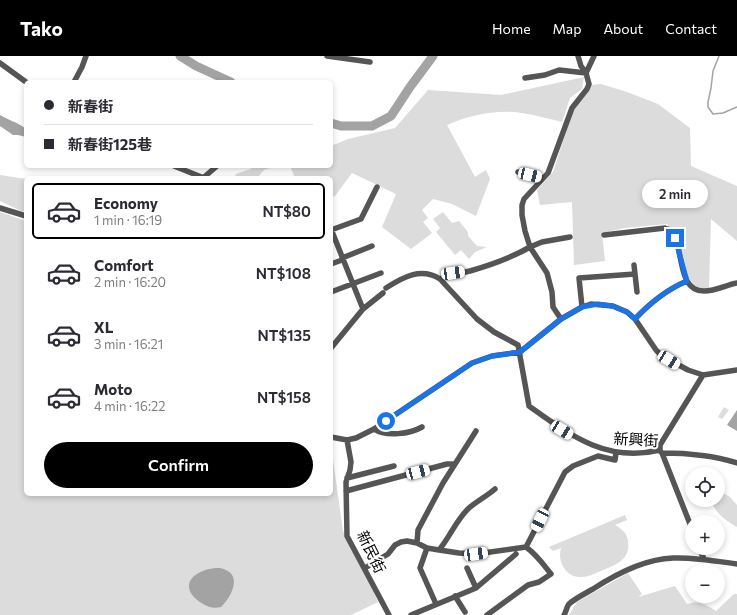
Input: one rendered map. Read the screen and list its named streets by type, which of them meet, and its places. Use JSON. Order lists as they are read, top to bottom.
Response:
{
  "streets": {
    "street": ["新興街", "新民街"]
  },
  "page": {
    "header": "Tako",
    "nav": [
      "Home",
      "Map",
      "About",
      "Contact"
    ],
    "banner": ["新春街", "新春街125巷"],
    "bubble": "2 min",
    "list": [
      {
        "name": "Economy",
        "note": "1 min · 16:19",
        "value": "NT$80"
      },
      {
        "name": "Comfort",
        "note": "2 min · 16:20",
        "value": "NT$108"
      },
      {
        "name": "XL",
        "note": "3 min · 16:21",
        "value": "NT$135"
      },
      {
        "name": "Moto",
        "note": "4 min · 16:22",
        "value": "NT$158"
      }
    ],
    "buttons": "Confirm",
    "map_buttons": ["+", "−"]
  }
}
